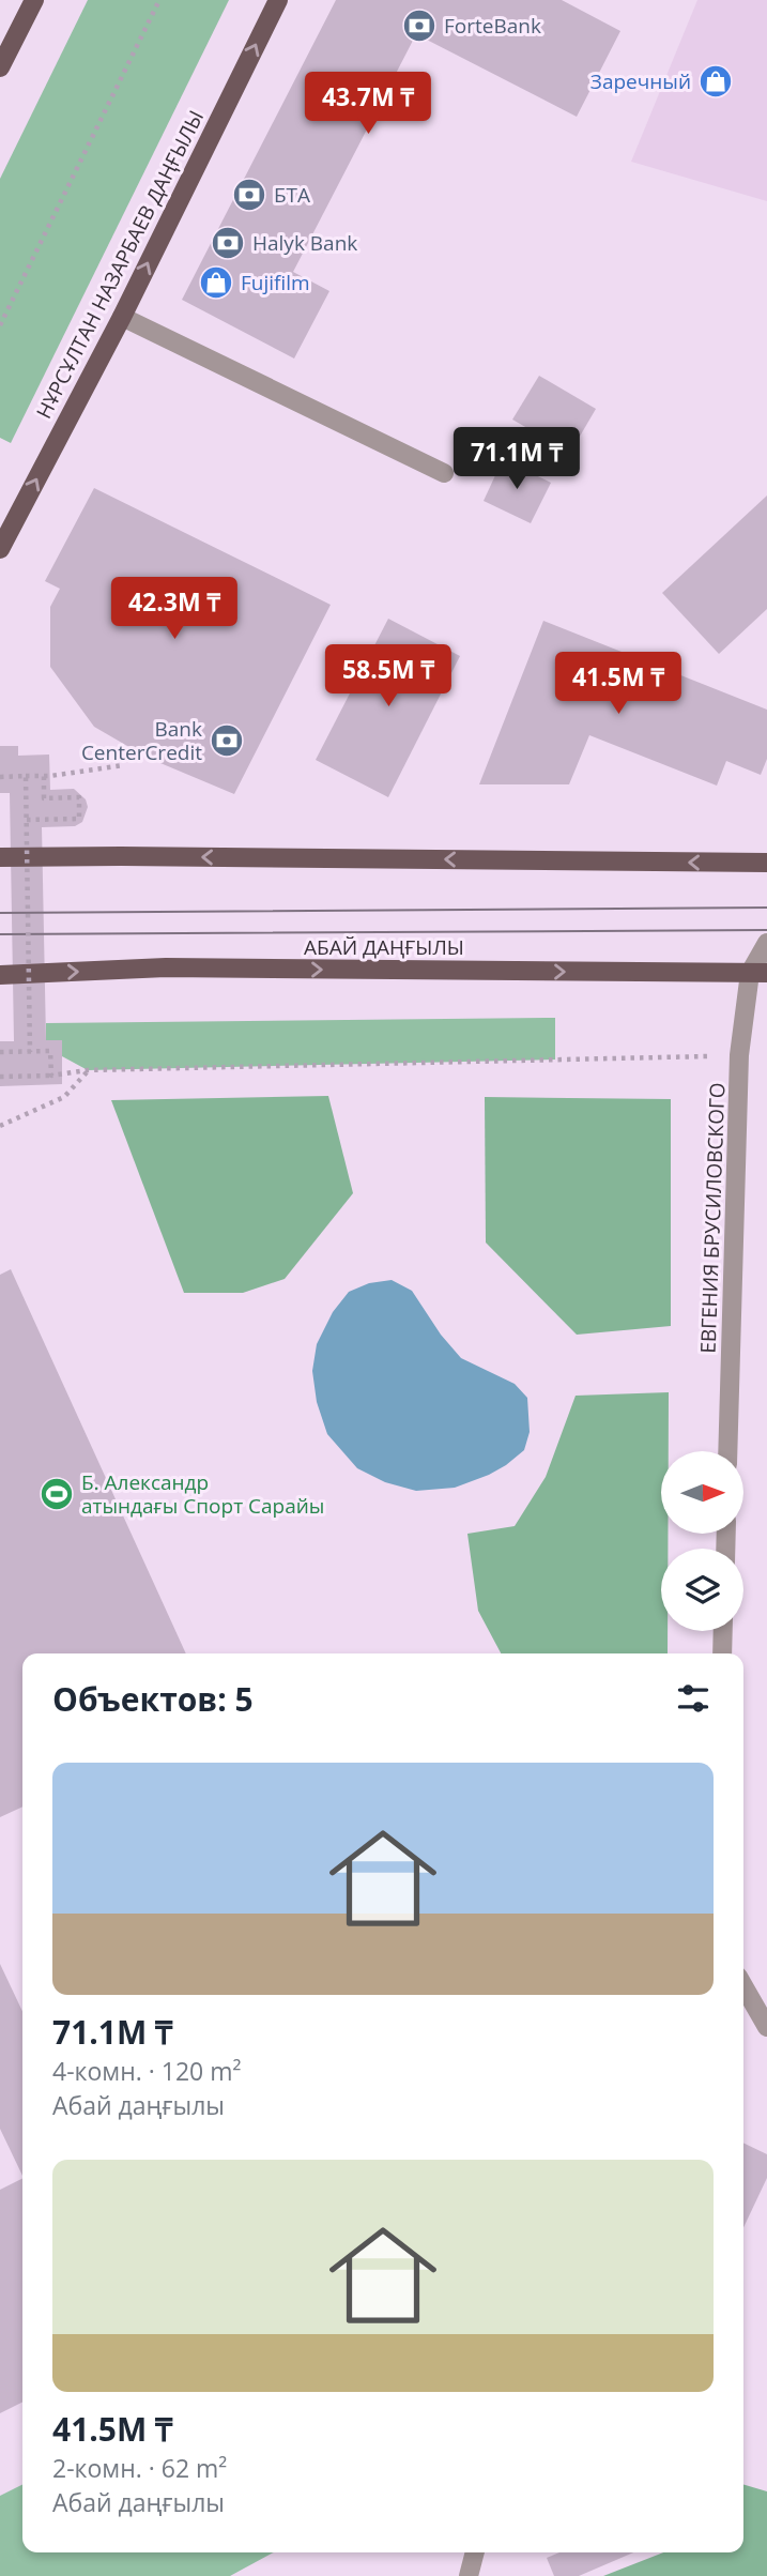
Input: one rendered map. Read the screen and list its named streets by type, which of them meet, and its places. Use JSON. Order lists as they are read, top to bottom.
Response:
{
  "streets": {
    "main road": ["НҰРСҰЛТАН НАЗАРБАЕВ ДАҢҒЫЛЫ", "АБАЙ ДАҢҒЫЛЫ"],
    "street": ["ЕВГЕНИЯ БРУСИЛОВСКОГО"]
  },
  "crossings": [
    ["АБАЙ ДАҢҒЫЛЫ", "ЕВГЕНИЯ БРУСИЛОВСКОГО"]
  ],
  "one_way": ["НҰРСҰЛТАН НАЗАРБАЕВ ДАҢҒЫЛЫ"],
  "places": {
    "bank": [
      "ForteBank",
      "БТА",
      "Halyk Bank",
      "Bank CenterCredit"
    ],
    "shop": ["Заречный", "Fujifilm"],
    "sports": ["Б. Александр атындағы Спорт Сарайы"]
  },
  "north": "right",
  "page": {
    "price": [
      "43.7M ₸",
      "71.1M ₸",
      "42.3M ₸",
      "58.5M ₸",
      "41.5M ₸"
    ],
    "heading": "Объектов: 5",
    "list": [
      {
        "name": "71.1M ₸",
        "note": "4-комн. · 120 m² · Абай даңғылы"
      },
      {
        "name": "41.5M ₸",
        "note": "2-комн. · 62 m² · Абай даңғылы"
      }
    ]
  }
}
